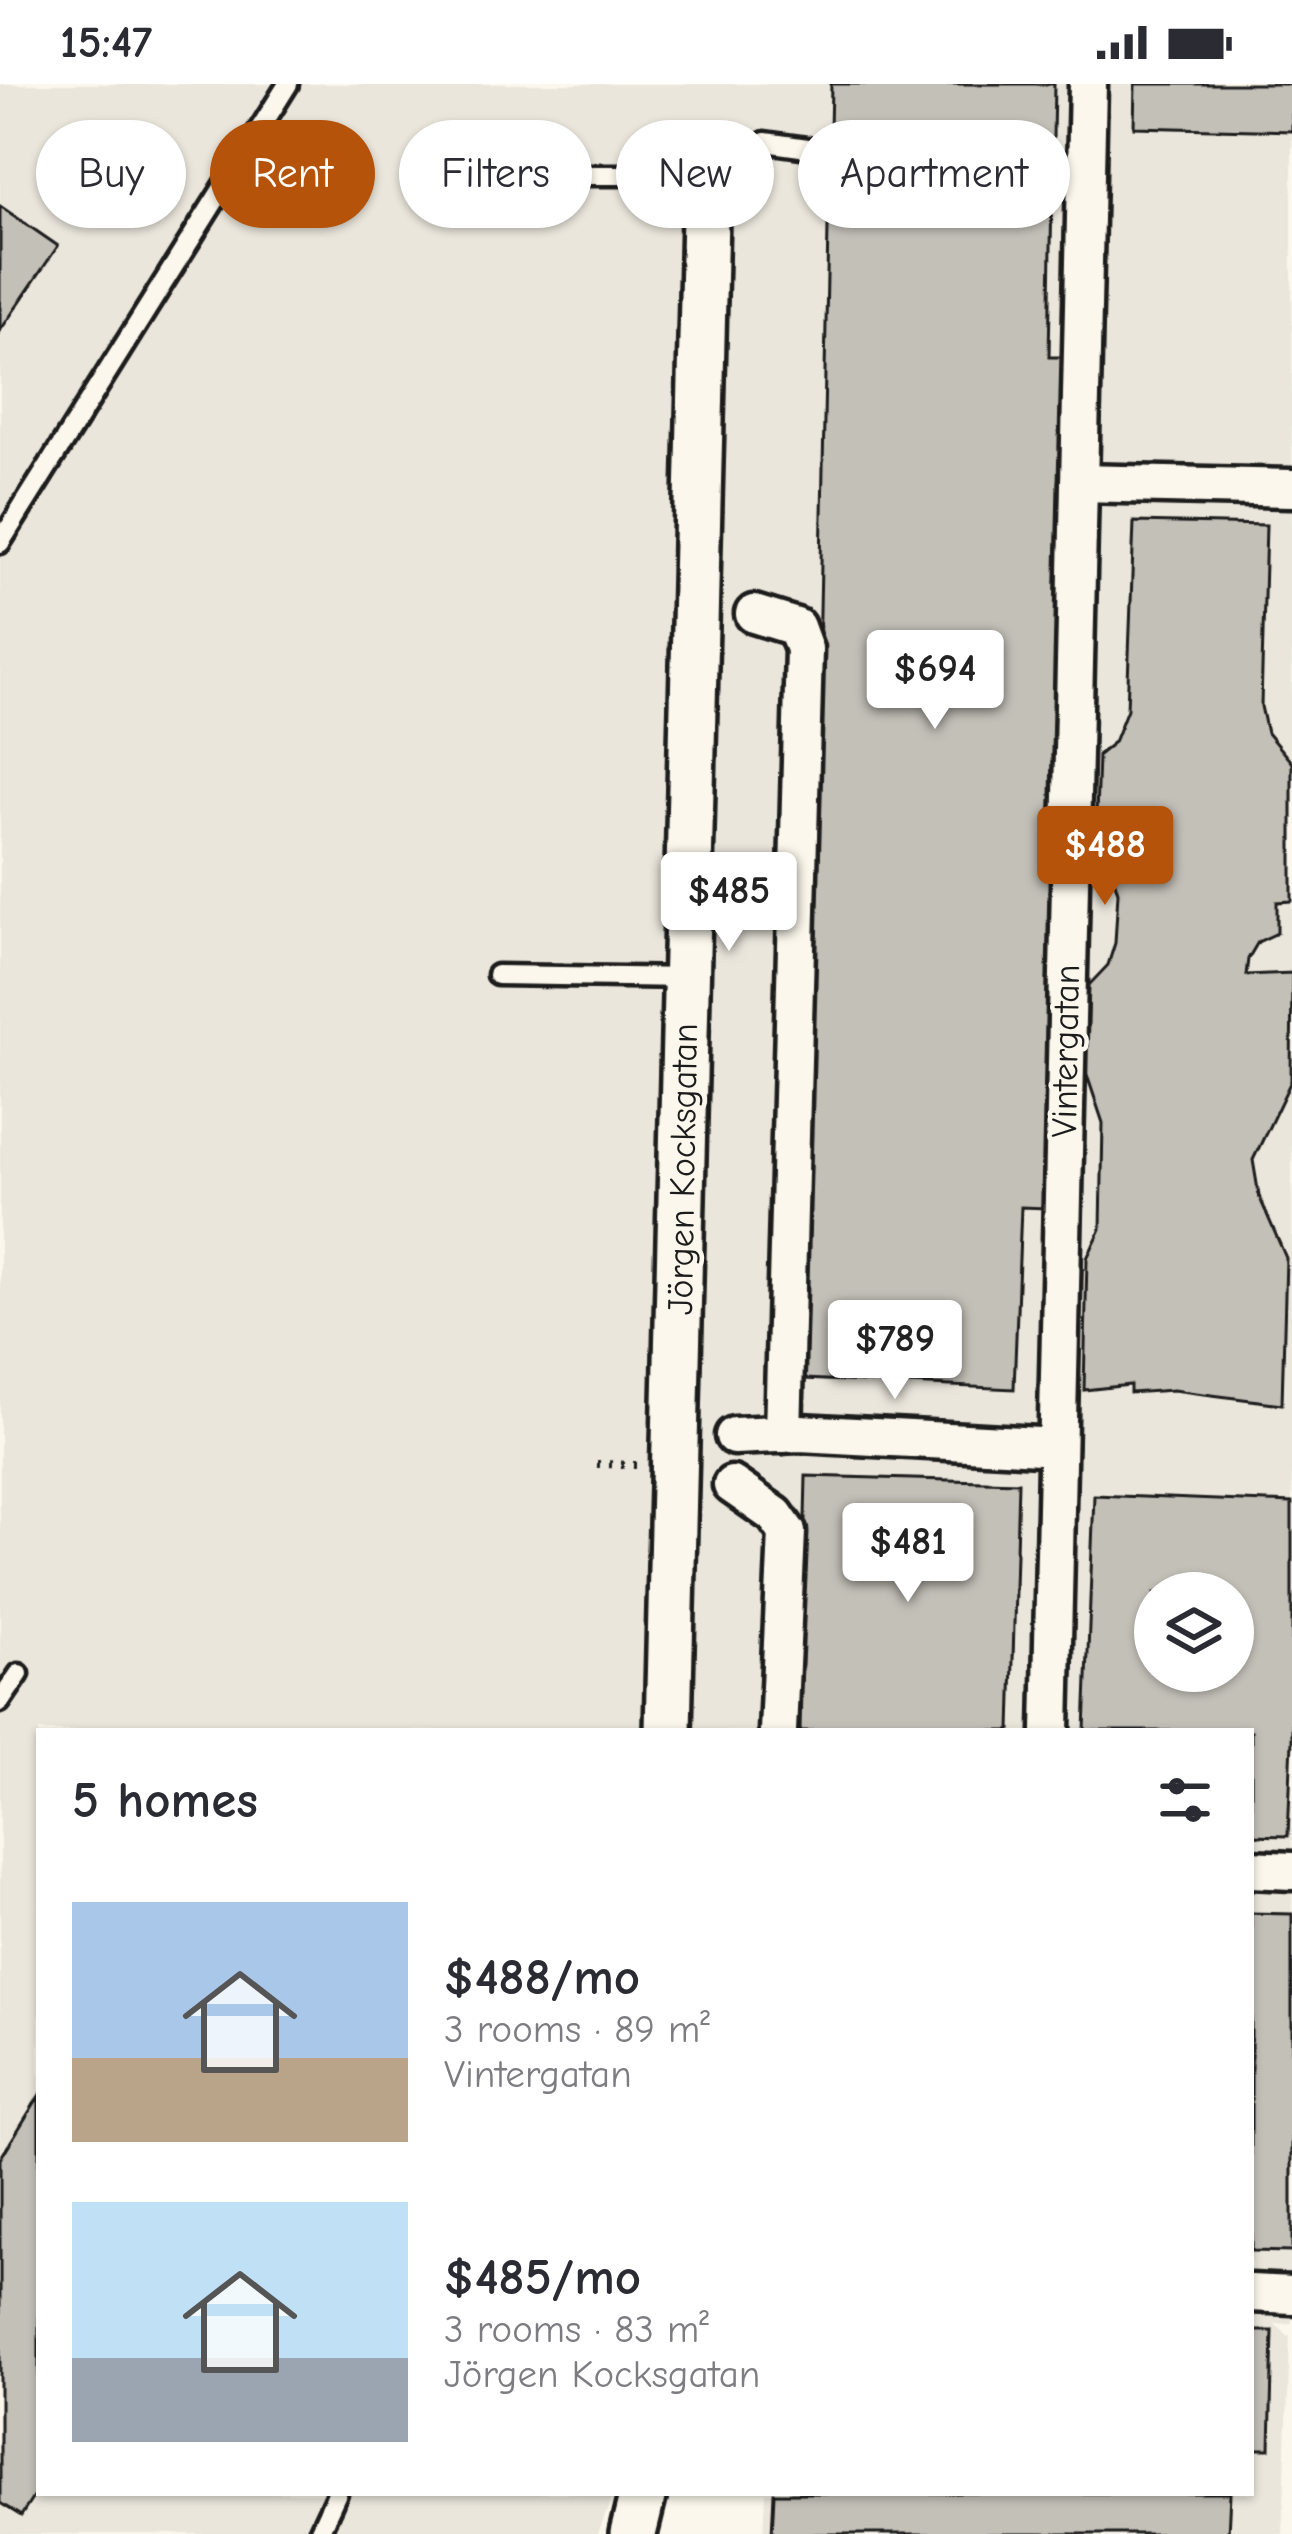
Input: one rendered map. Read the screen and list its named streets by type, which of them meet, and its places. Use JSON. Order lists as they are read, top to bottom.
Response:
{
  "streets": {
    "street": ["Vintergatan", "Jörgen Kocksgatan"]
  },
  "page": {
    "status": "15:47",
    "chip": [
      "Buy",
      "Rent",
      "Filters",
      "New",
      "Apartment"
    ],
    "price": [
      "$694",
      "$488",
      "$485",
      "$789",
      "$481"
    ],
    "heading": "5 homes",
    "list": [
      {
        "name": "$488/mo",
        "note": "3 rooms · 89 m² · Vintergatan"
      },
      {
        "name": "$485/mo",
        "note": "3 rooms · 83 m² · Jörgen Kocksgatan"
      }
    ]
  }
}
